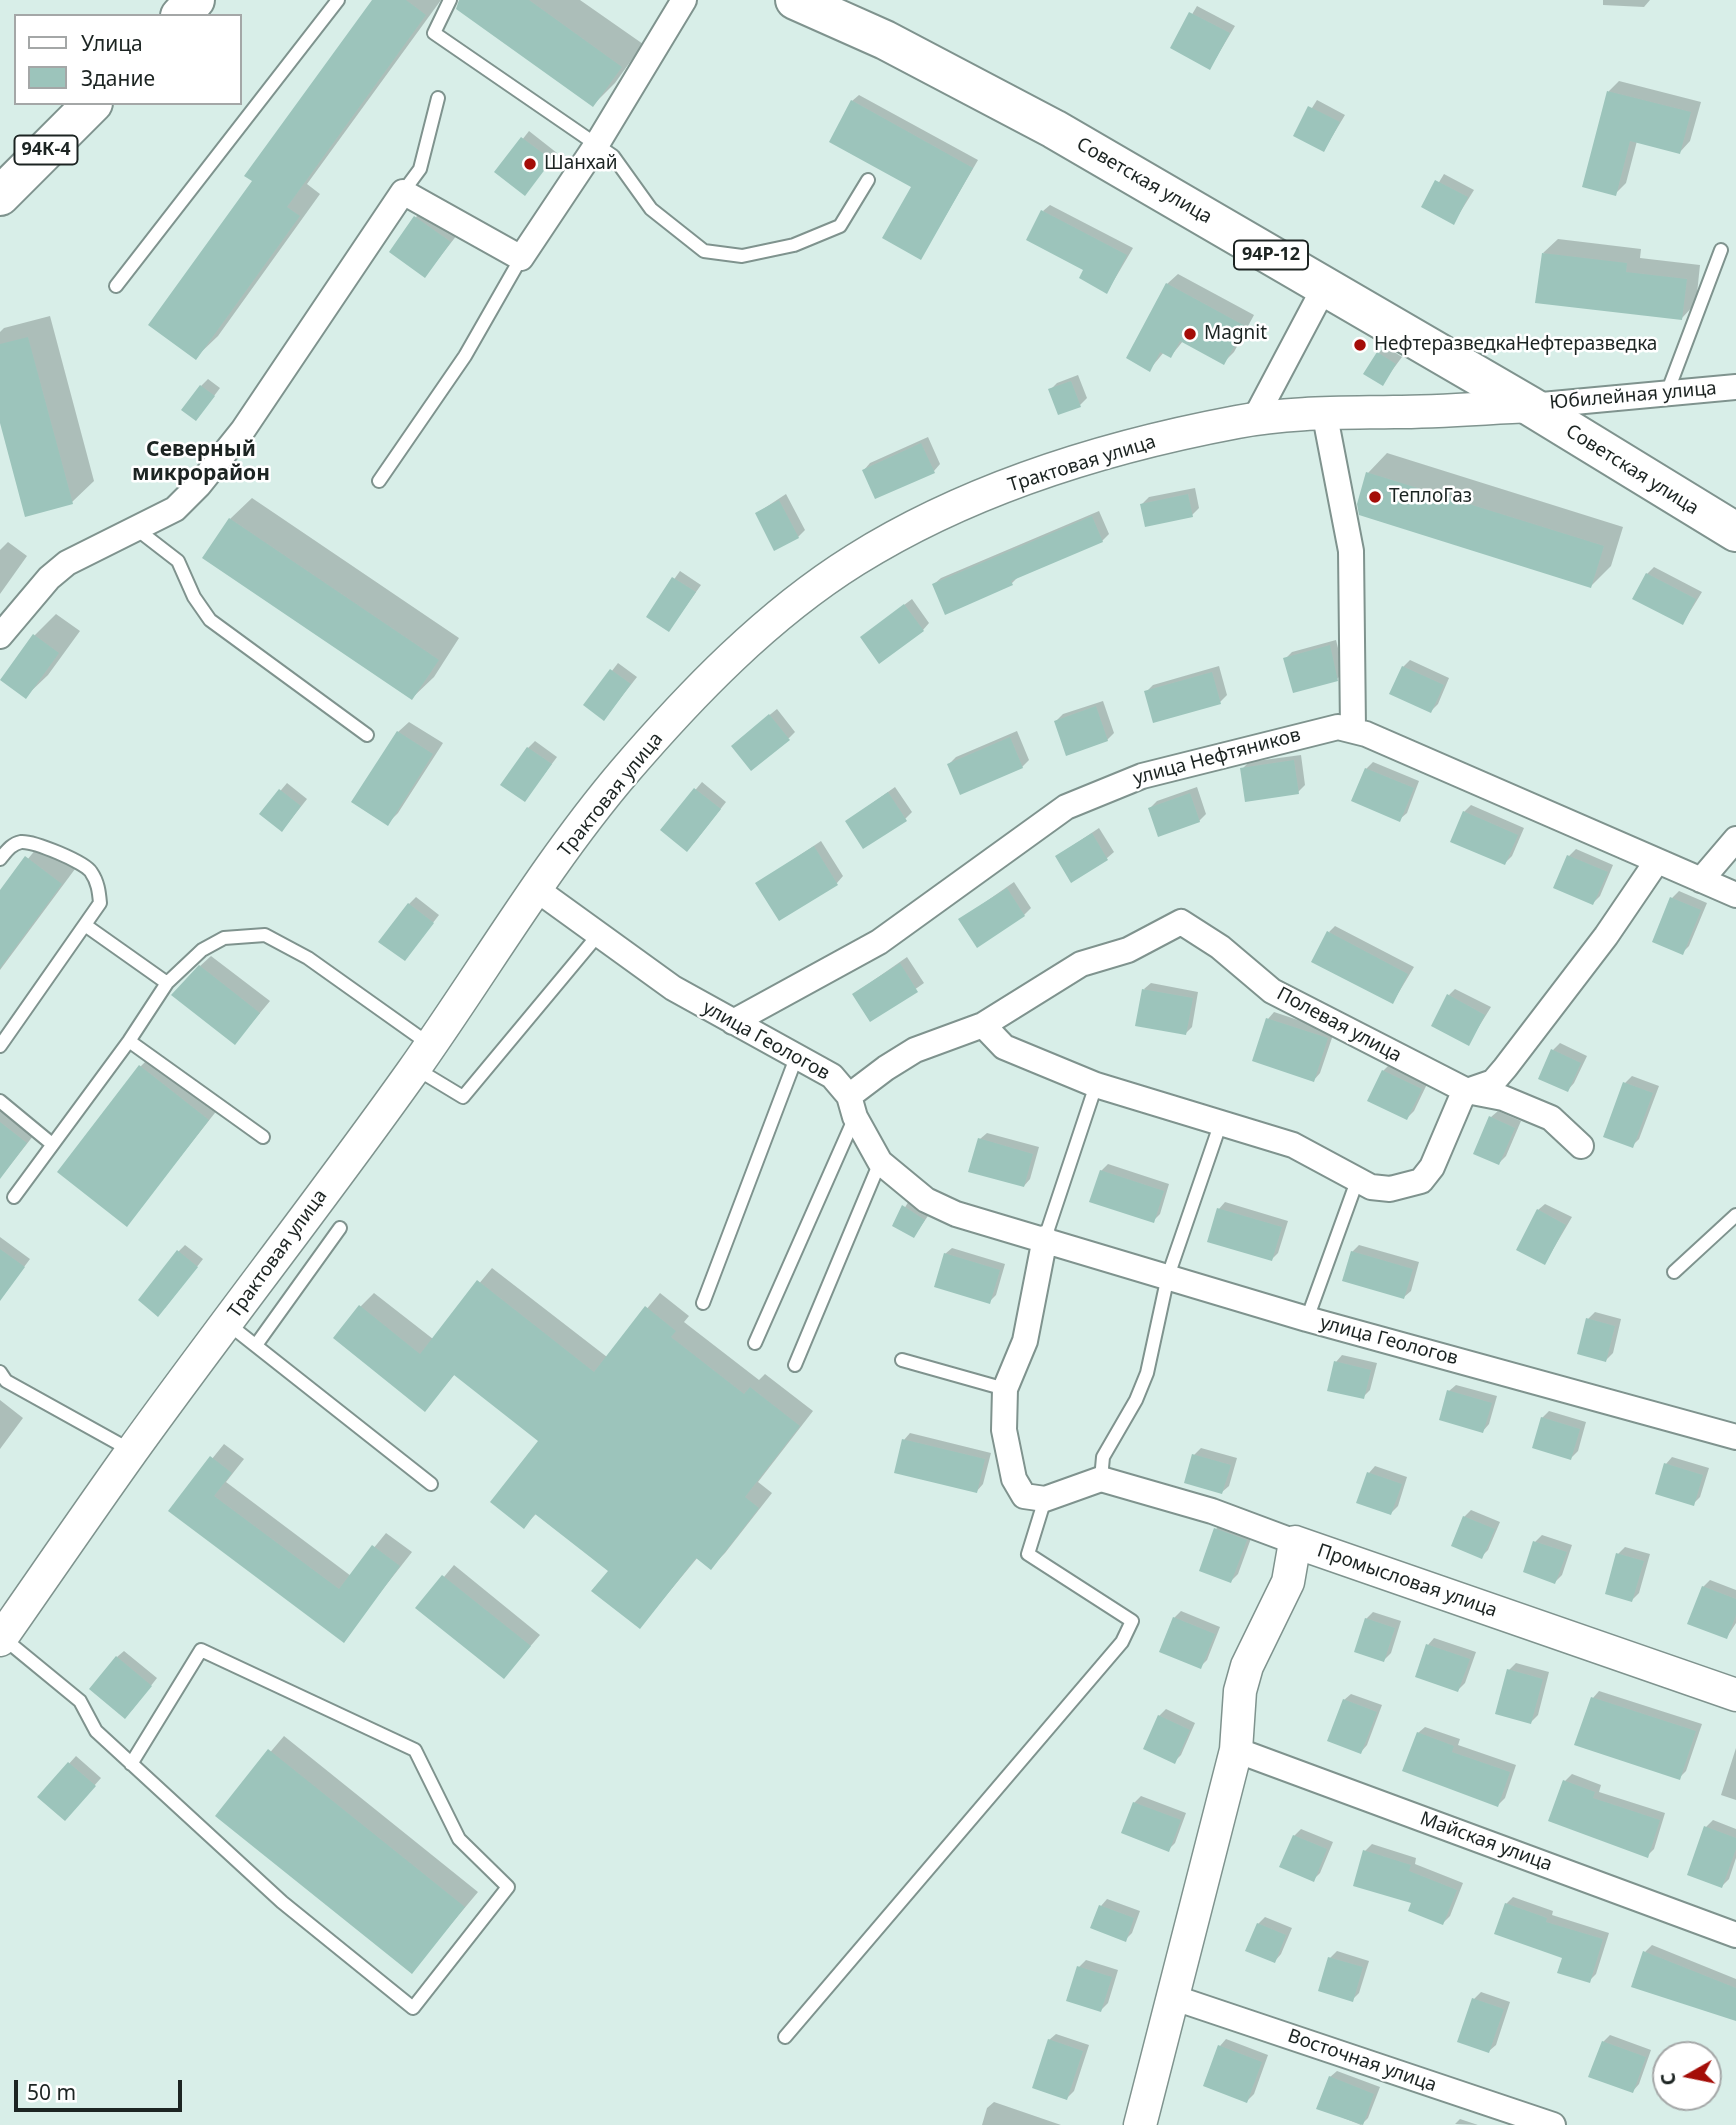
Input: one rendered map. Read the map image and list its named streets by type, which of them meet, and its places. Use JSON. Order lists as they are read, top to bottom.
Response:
{
  "streets": {
    "main road": ["94К-4", "Советская улица", "94Р-12"],
    "street": [
      "Юбилейная улица",
      "Трактовая улица",
      "улица Нефтяников",
      "Полевая улица",
      "улица Геологов",
      "Промысловая улица",
      "Майская улица",
      "Восточная улица"
    ]
  },
  "crossings": [
    ["Советская улица", "Юбилейная улица"],
    ["Советская улица", "Трактовая улица"],
    ["Юбилейная улица", "Трактовая улица"],
    ["Трактовая улица", "улица Геологов"],
    ["улица Нефтяников", "улица Геологов"],
    ["Полевая улица", "улица Геологов"],
    ["Промысловая улица", "Майская улица"],
    ["Промысловая улица", "Восточная улица"]
  ],
  "districts": ["Северный микрорайон"],
  "places": [
    "Шанхай",
    "Magnit",
    "НефтеразведкаНефтеразведка",
    "ТеплоГаз"
  ],
  "legend": ["Улица", "Здание"],
  "scale_bar": "50 m",
  "north": "left"
}
